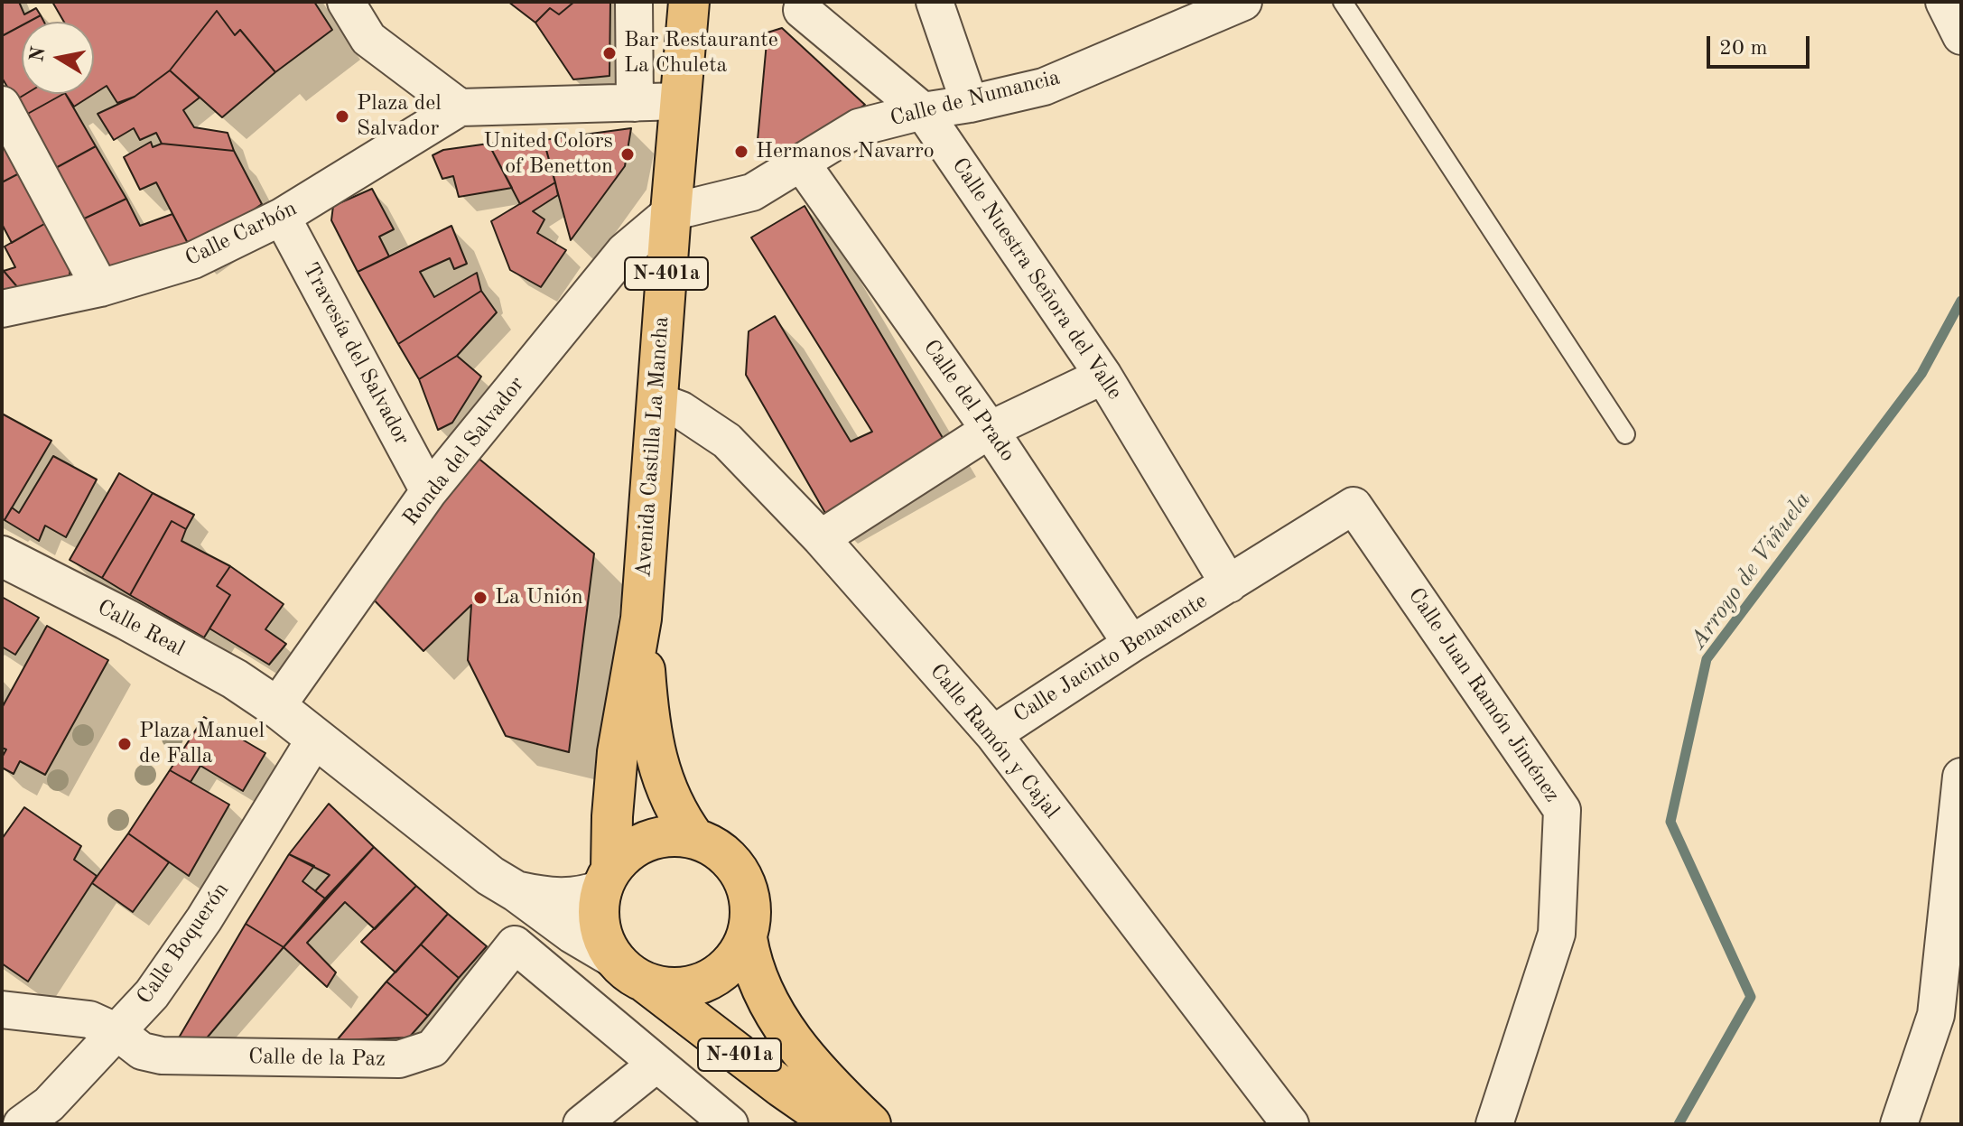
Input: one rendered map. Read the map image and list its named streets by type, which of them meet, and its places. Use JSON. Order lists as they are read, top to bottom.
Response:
{
  "streets": {
    "main road": ["N-401a", "Avenida Castilla La Mancha"],
    "street": [
      "Calle de Numancia",
      "Calle Carbón",
      "Calle Nuestra Señora del Valle",
      "Travesía del Salvador",
      "Calle del Prado",
      "Ronda del Salvador",
      "Calle Real",
      "Calle Jacinto Benavente",
      "Calle Juan Ramón Jiménez",
      "Calle Ramón y Cajal",
      "Calle Boquerón",
      "Calle de la Paz"
    ]
  },
  "crossings": [
    ["Calle de Numancia", "Calle Nuestra Señora del Valle"],
    ["Calle de Numancia", "Calle del Prado"],
    ["Calle de Numancia", "Avenida Castilla La Mancha"],
    ["Calle de Numancia", "Ronda del Salvador"],
    ["Calle Carbón", "Travesía del Salvador"],
    ["N-401a", "Avenida Castilla La Mancha"],
    ["N-401a", "Calle Real"],
    ["Calle Nuestra Señora del Valle", "Calle Jacinto Benavente"],
    ["Calle Nuestra Señora del Valle", "Calle Juan Ramón Jiménez"],
    ["Travesía del Salvador", "Ronda del Salvador"],
    ["Calle del Prado", "Calle Jacinto Benavente"],
    ["Avenida Castilla La Mancha", "Ronda del Salvador"],
    ["Avenida Castilla La Mancha", "Calle Ramón y Cajal"],
    ["Ronda del Salvador", "Calle Real"],
    ["Calle Real", "Calle Boquerón"],
    ["Calle Jacinto Benavente", "Calle Juan Ramón Jiménez"],
    ["Calle Jacinto Benavente", "Calle Ramón y Cajal"],
    ["Calle Boquerón", "Calle de la Paz"]
  ],
  "water": ["Arroyo de Viñuela"],
  "places": [
    "Bar Restaurante La Chuleta",
    "Plaza del Salvador",
    "Hermanos Navarro",
    "United Colors of Benetton",
    "La Unión",
    "Plaza Manuel de Falla"
  ],
  "scale_bar": "20 m",
  "north": "left"
}
